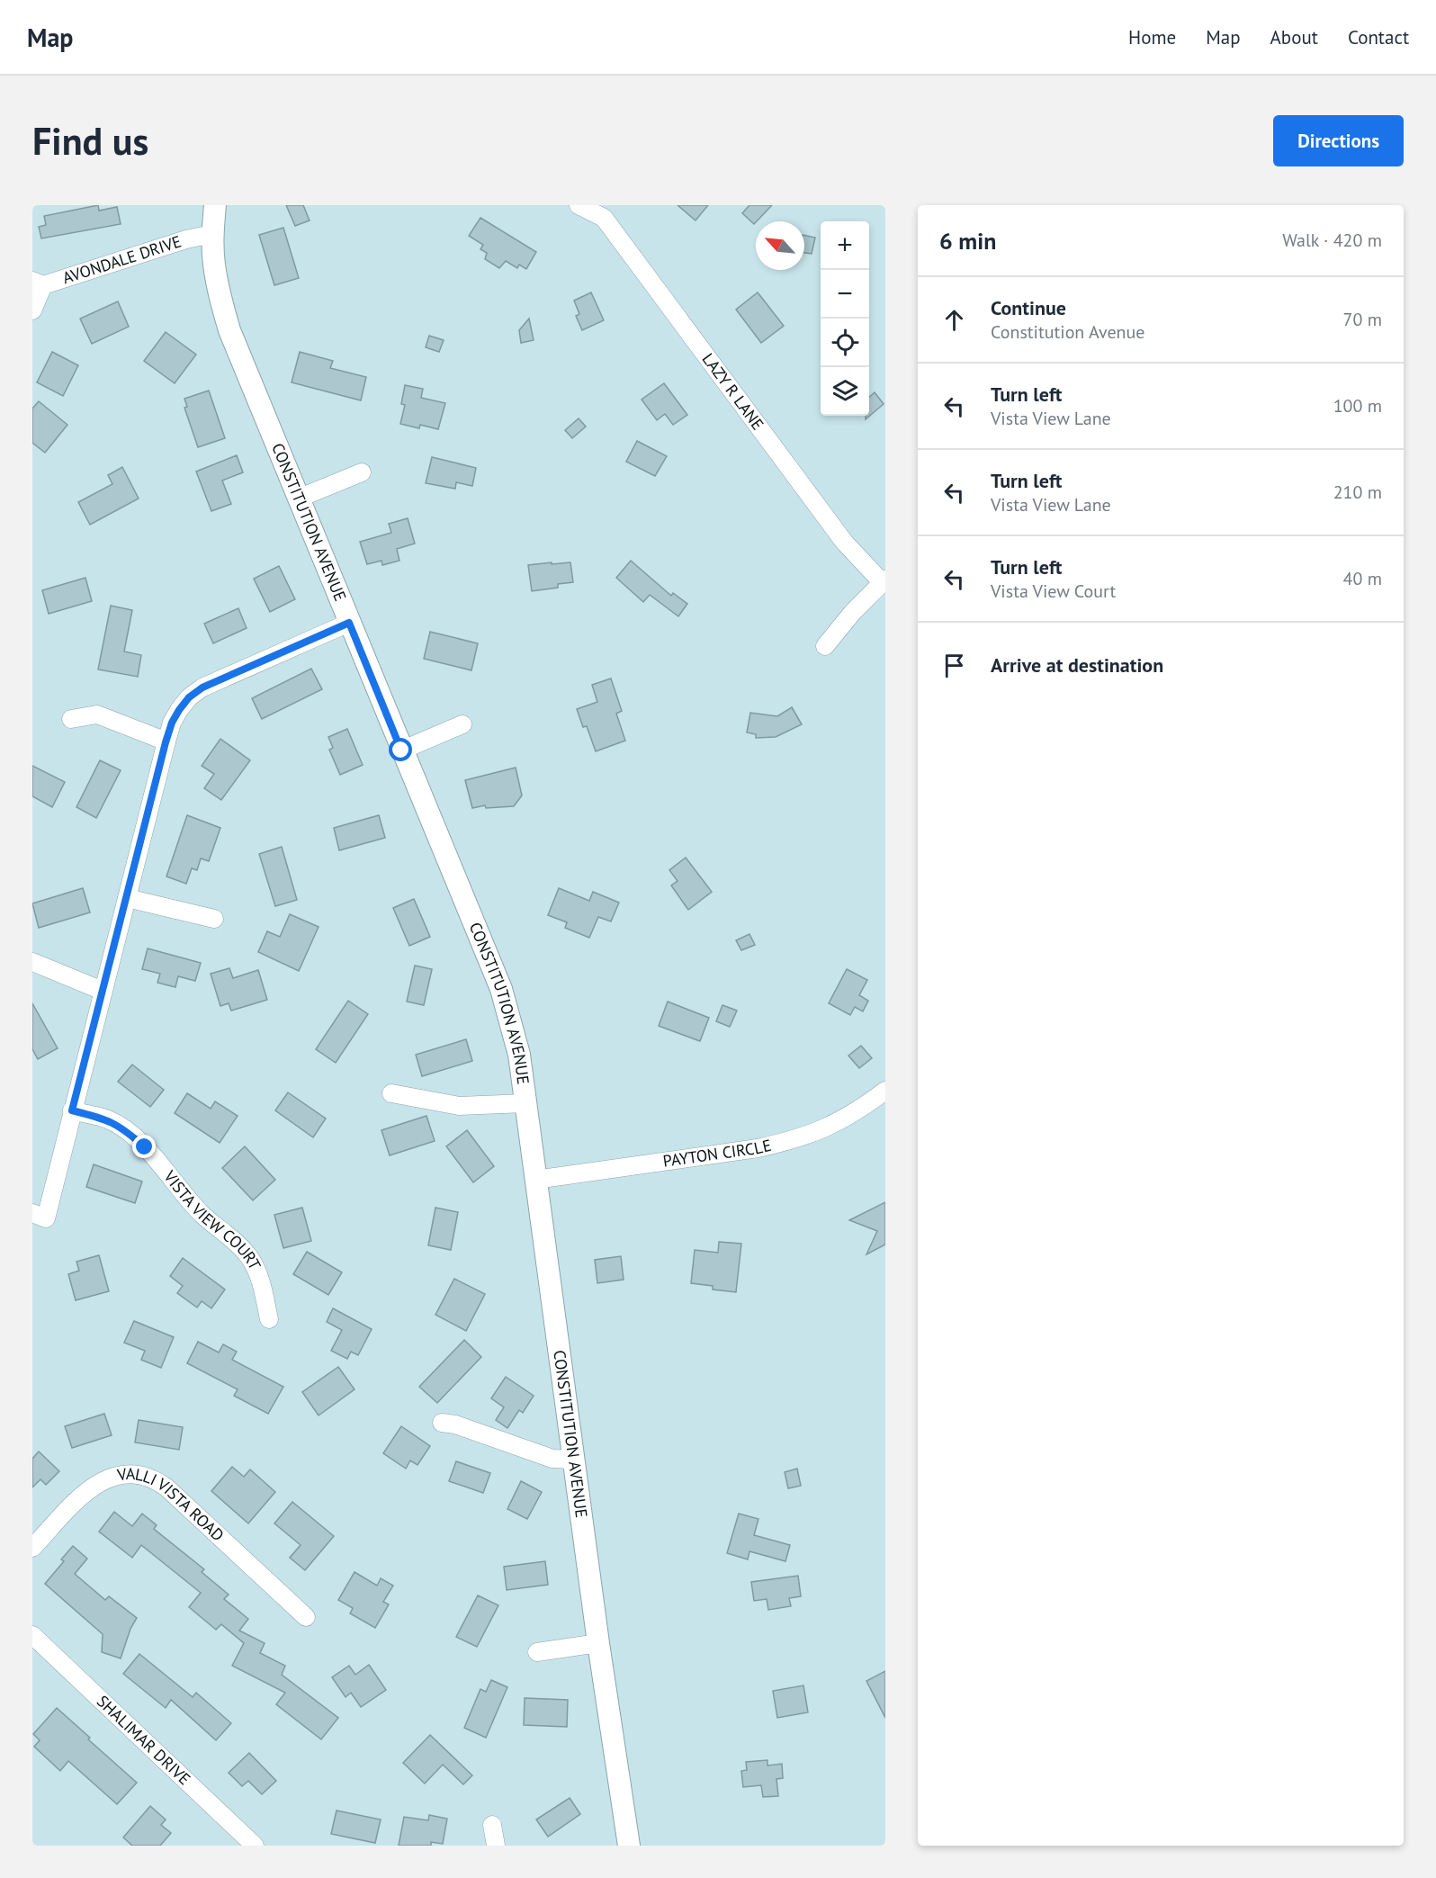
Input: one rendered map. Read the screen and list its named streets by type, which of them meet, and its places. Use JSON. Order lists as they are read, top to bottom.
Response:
{
  "streets": {
    "main road": ["CONSTITUTION AVENUE"],
    "street": [
      "AVONDALE DRIVE",
      "LAZY R LANE",
      "PAYTON CIRCLE",
      "VISTA VIEW COURT",
      "VALLI VISTA ROAD",
      "SHALIMAR DRIVE"
    ]
  },
  "crossings": [
    ["AVONDALE DRIVE", "CONSTITUTION AVENUE"],
    ["CONSTITUTION AVENUE", "PAYTON CIRCLE"]
  ],
  "north": "top left",
  "page": {
    "header": "Map",
    "nav": [
      "Home",
      "Map",
      "About",
      "Contact"
    ],
    "buttons": "Directions",
    "title": "Find us",
    "heading": ["6 min", "Walk · 420 m"],
    "map_buttons": ["+", "−"],
    "list": [
      ["Continue", "Constitution Avenue", "70 m"],
      ["Turn left", "Vista View Lane", "100 m"],
      ["Turn left", "Vista View Lane", "210 m"],
      ["Turn left", "Vista View Court", "40 m"],
      "Arrive at destination"
    ]
  }
}
